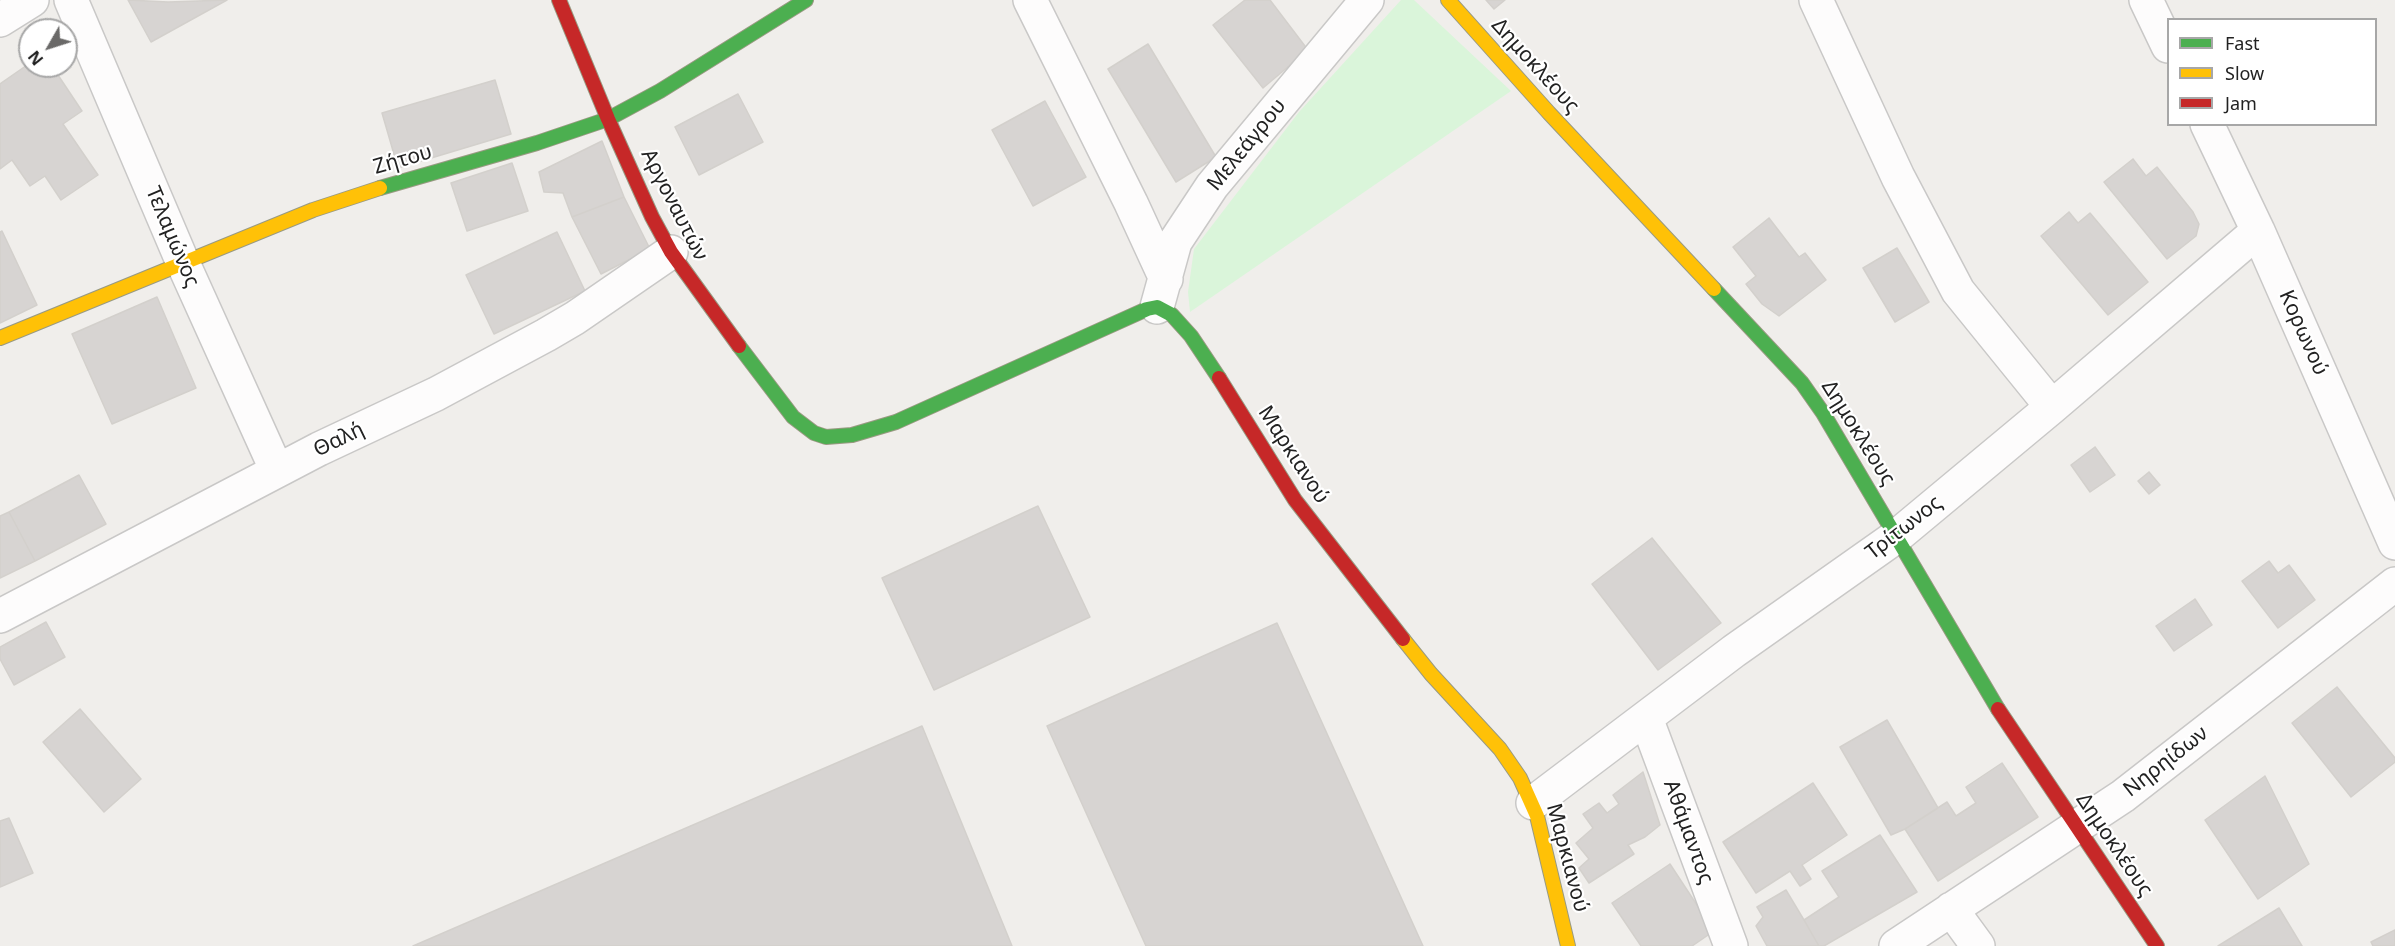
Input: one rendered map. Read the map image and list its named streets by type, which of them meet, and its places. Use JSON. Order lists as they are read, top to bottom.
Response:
{
  "streets": {
    "street": [
      "Δημοκλέους",
      "Μελεάγρου",
      "Ζήτου",
      "Αργοναυτών",
      "Τελαμώνος",
      "Κορωνού",
      "Θαλή",
      "Μαρκιανού",
      "Τρίτωνος",
      "Νηρηίδων",
      "Αθάμαντος"
    ]
  },
  "crossings": [
    ["Δημοκλέους", "Τρίτωνος"],
    ["Δημοκλέους", "Νηρηίδων"],
    ["Μελεάγρου", "Αργοναυτών"],
    ["Μελεάγρου", "Μαρκιανού"],
    ["Ζήτου", "Αργοναυτών"],
    ["Ζήτου", "Τελαμώνος"],
    ["Αργοναυτών", "Θαλή"],
    ["Αργοναυτών", "Μαρκιανού"],
    ["Τελαμώνος", "Θαλή"],
    ["Κορωνού", "Τρίτωνος"],
    ["Μαρκιανού", "Τρίτωνος"],
    ["Τρίτωνος", "Αθάμαντος"]
  ],
  "legend": ["Fast", "Slow", "Jam"],
  "north": "bottom left"
}
